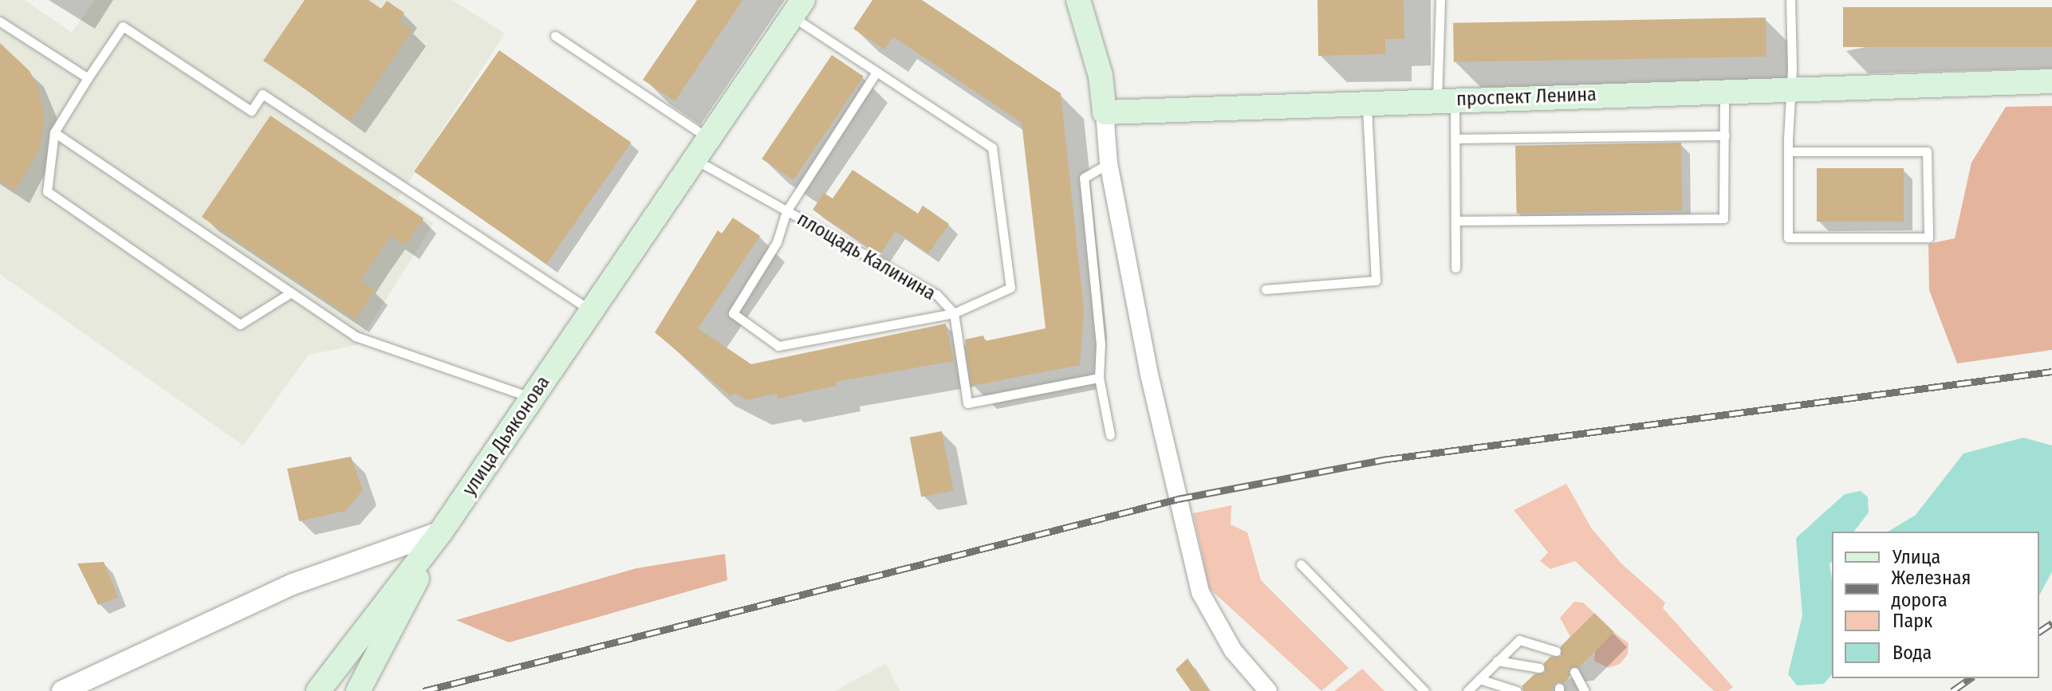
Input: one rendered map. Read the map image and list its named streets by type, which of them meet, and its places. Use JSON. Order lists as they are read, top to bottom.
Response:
{
  "streets": {
    "main road": ["проспект Ленина", "улица Дьяконова"],
    "lane": ["площадь Калинина"]
  },
  "crossings": [
    ["площадь Калинина", "улица Дьяконова"]
  ],
  "legend": [
    "Улица",
    "Железная дорога",
    "Парк",
    "Вода"
  ]
}
